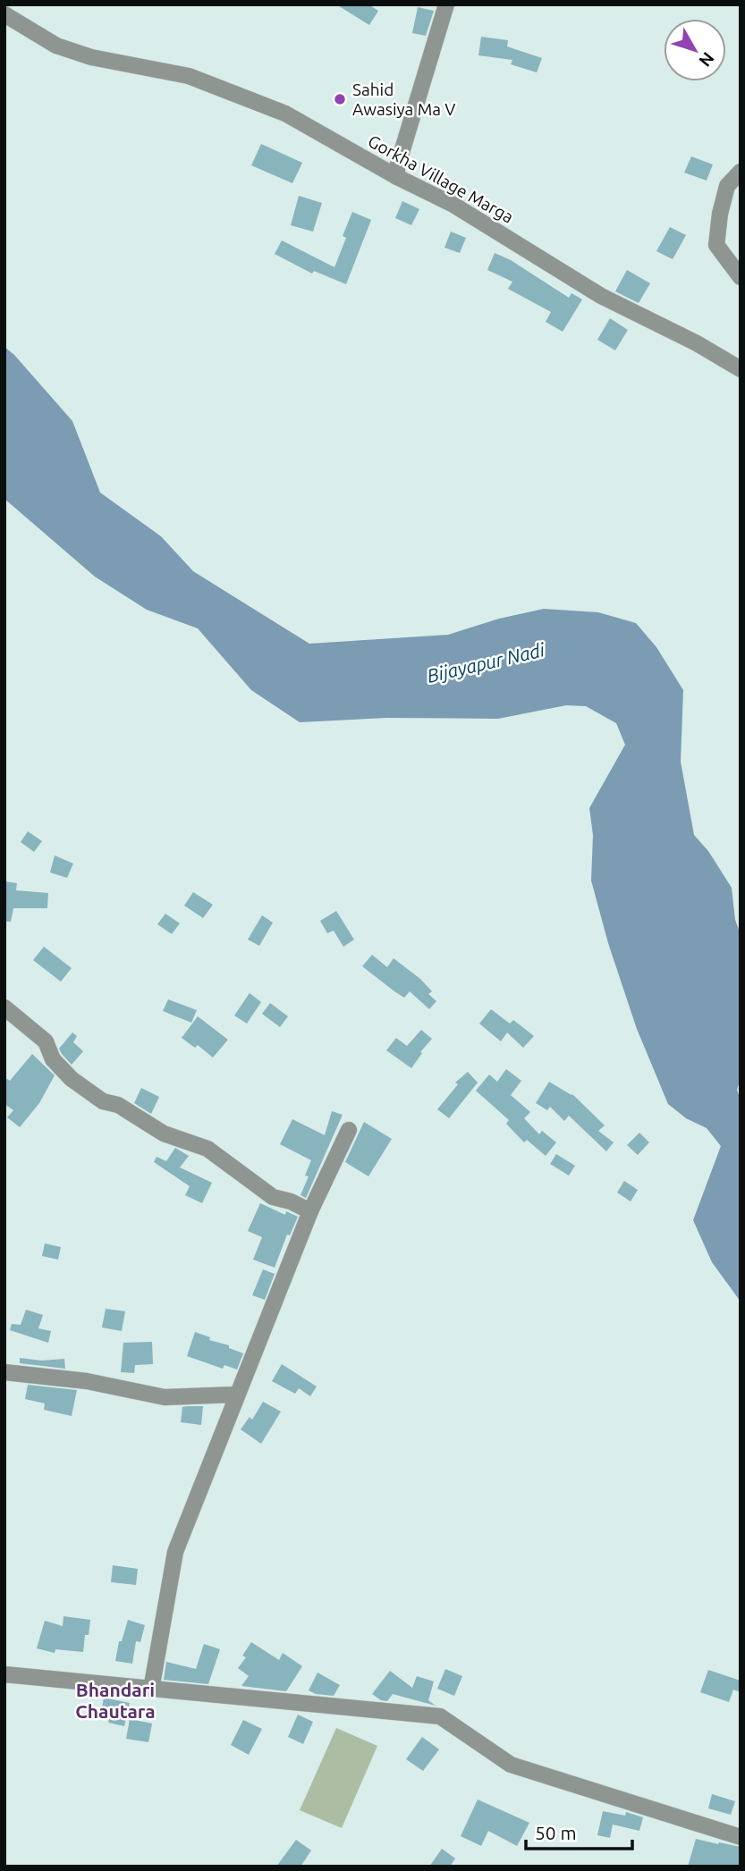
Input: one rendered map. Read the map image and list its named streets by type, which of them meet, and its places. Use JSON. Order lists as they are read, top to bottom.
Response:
{
  "streets": {
    "street": ["Gorkha Village Marga"]
  },
  "districts": ["Bhandari Chautara"],
  "water": ["Bijayapur Nadi"],
  "places": ["Sahid Awasiya Ma V"],
  "scale_bar": "50 m",
  "north": "bottom right"
}
